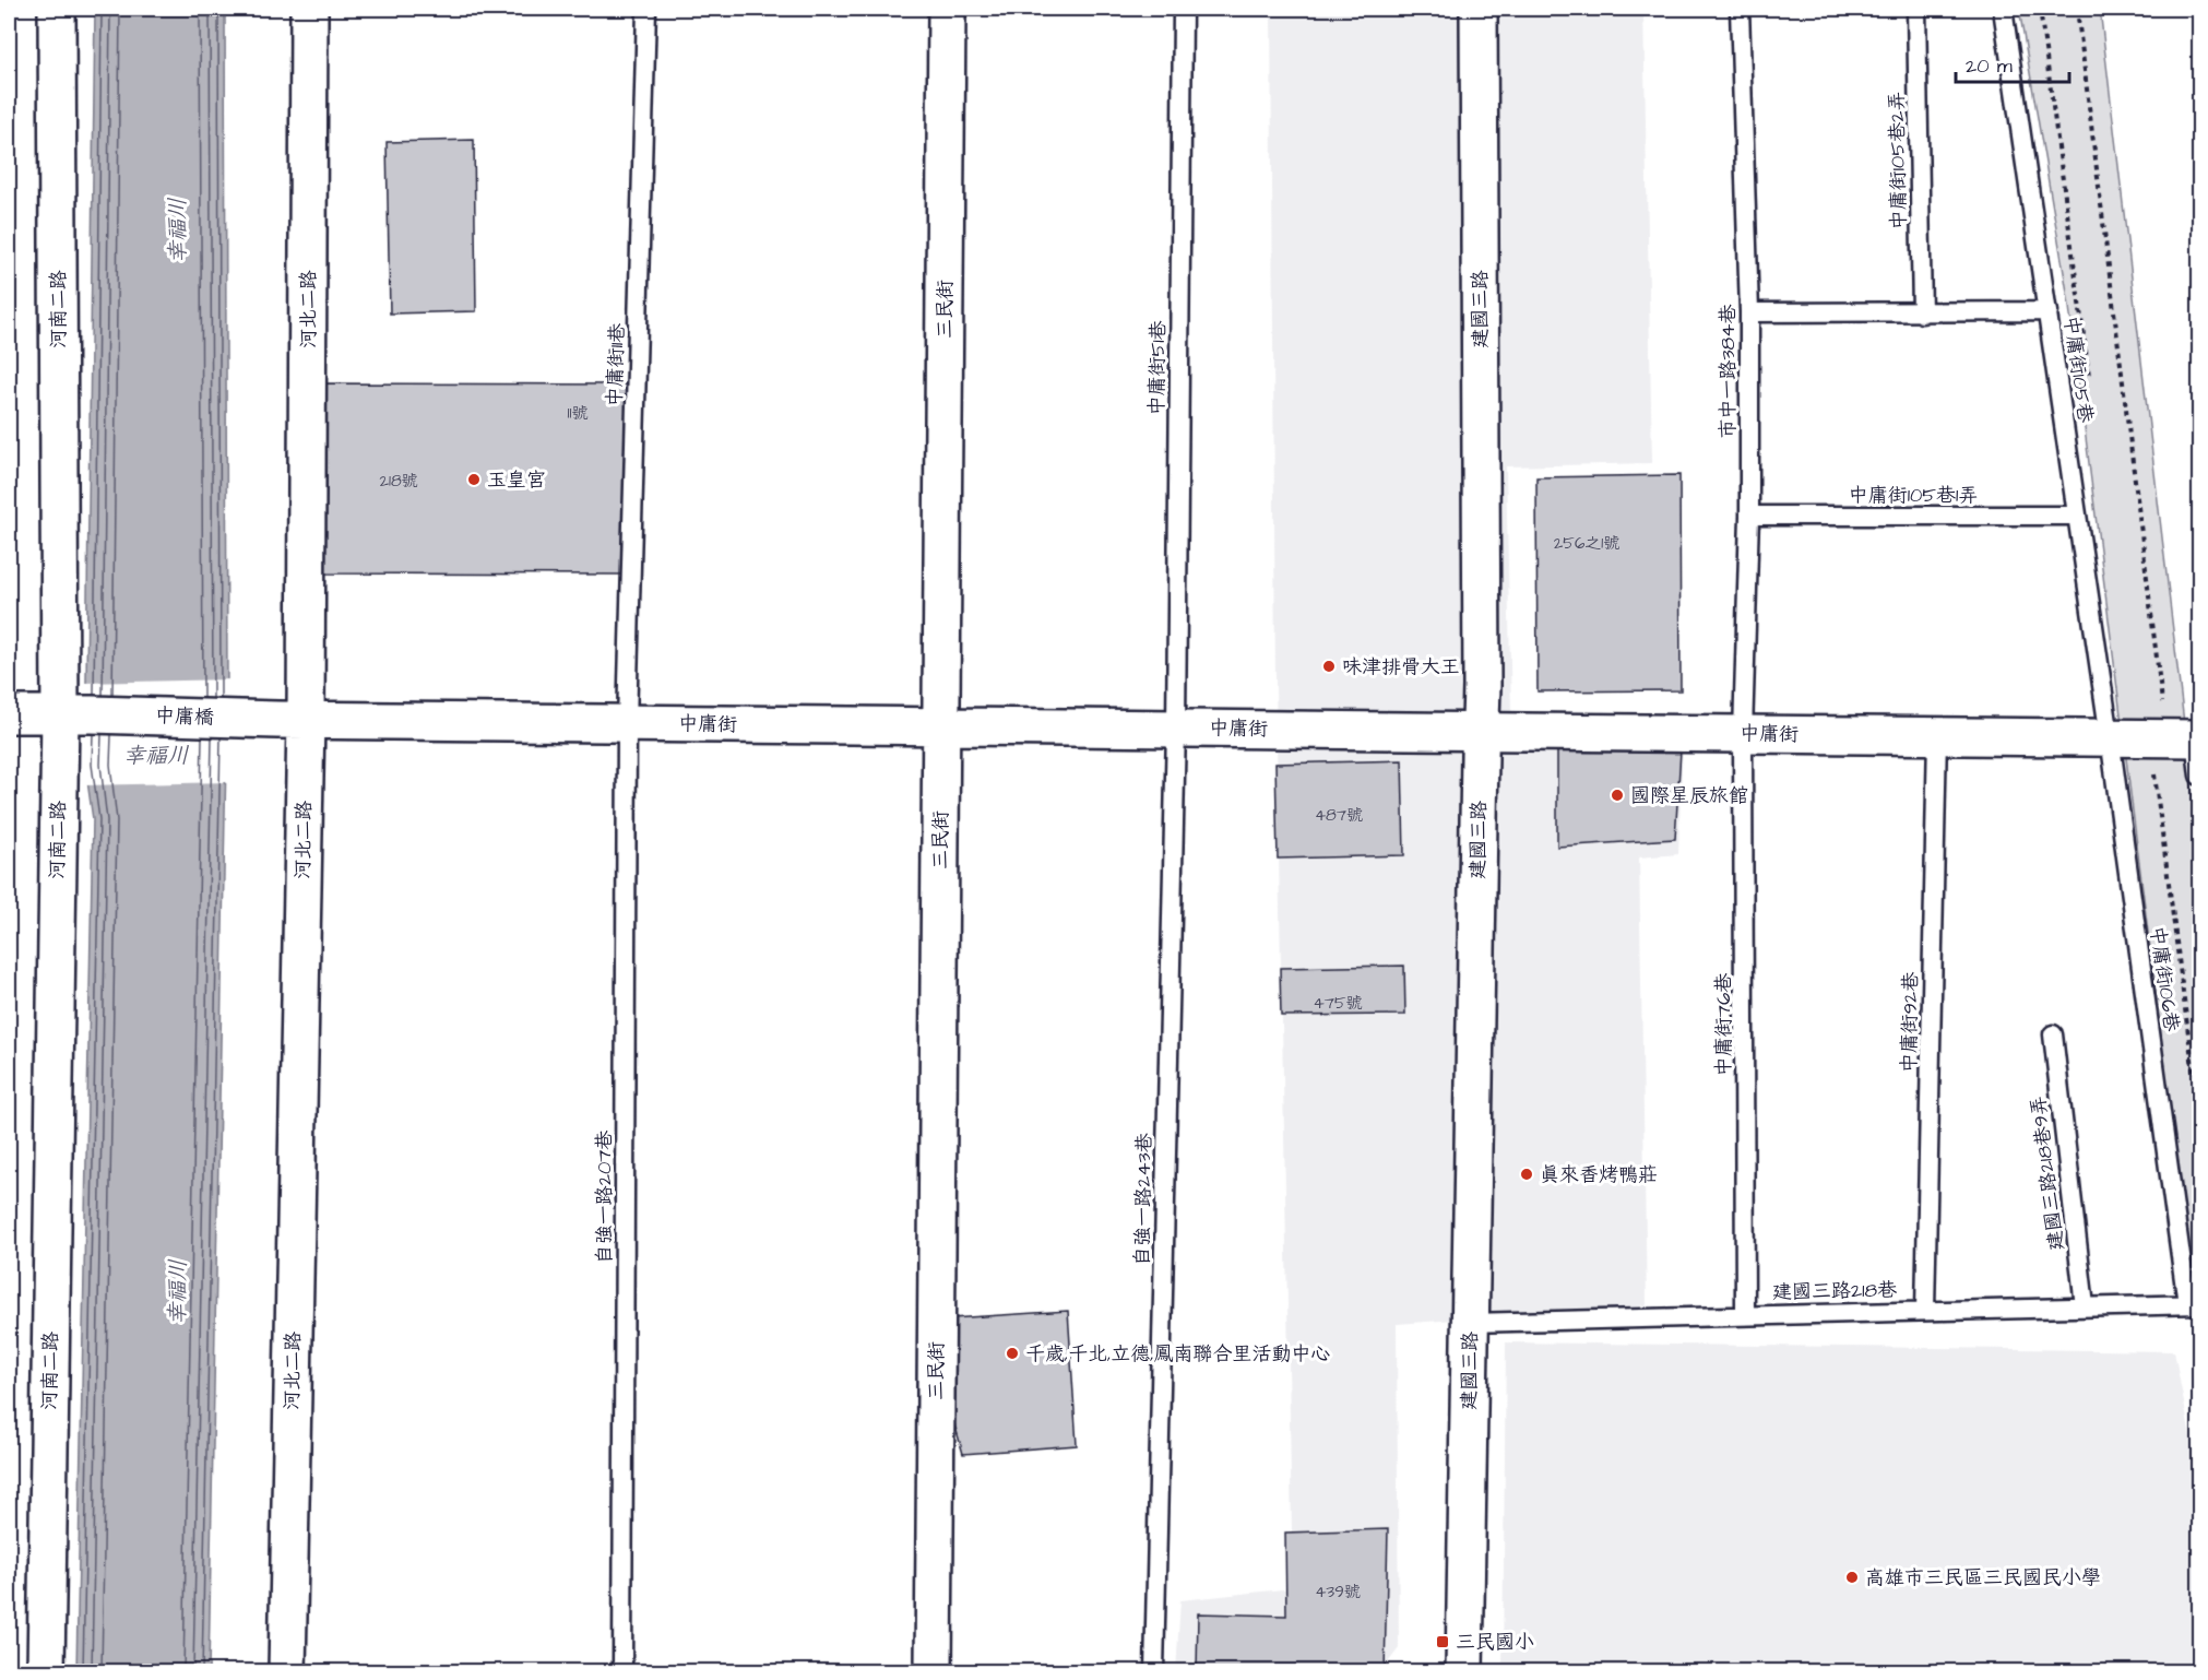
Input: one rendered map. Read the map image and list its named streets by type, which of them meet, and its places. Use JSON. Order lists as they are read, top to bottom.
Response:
{
  "streets": {
    "street": [
      "河南二路",
      "河北二路",
      "三民街",
      "建國三路",
      "中庸橋",
      "中庸街"
    ],
    "lane": [
      "中庸街105巷2弄",
      "中庸街11巷",
      "中庸街51巷",
      "中庸街105巷",
      "市中一路384巷",
      "中庸街105巷1弄",
      "中庸街106巷",
      "中庸街92巷",
      "中庸街76巷",
      "建國三路218巷9弄",
      "自強一路207巷",
      "自強一路243巷",
      "建國三路218巷"
    ]
  },
  "crossings": [
    ["河南二路", "中庸橋"],
    ["河北二路", "中庸橋"],
    ["河北二路", "中庸街"],
    ["三民街", "中庸街"],
    ["建國三路", "中庸街"],
    ["建國三路", "建國三路218巷"],
    ["中庸街11巷", "中庸街"],
    ["中庸街11巷", "自強一路207巷"],
    ["中庸街51巷", "中庸街"],
    ["中庸街51巷", "自強一路243巷"],
    ["中庸街105巷", "中庸街105巷1弄"],
    ["中庸街105巷", "中庸街"],
    ["中庸街105巷", "中庸街106巷"],
    ["市中一路384巷", "中庸街105巷1弄"],
    ["市中一路384巷", "中庸街"],
    ["市中一路384巷", "中庸街76巷"],
    ["中庸橋", "中庸街"],
    ["中庸街", "中庸街106巷"],
    ["中庸街", "中庸街92巷"],
    ["中庸街", "中庸街76巷"],
    ["中庸街", "自強一路207巷"],
    ["中庸街", "自強一路243巷"],
    ["中庸街106巷", "建國三路218巷"],
    ["中庸街92巷", "建國三路218巷"],
    ["中庸街76巷", "建國三路218巷"],
    ["建國三路218巷9弄", "建國三路218巷"]
  ],
  "water": ["幸福川"],
  "places": {
    "other": [
      "玉皇宮",
      "味津排骨大王",
      "國際星辰旅館",
      "真來香烤鴨莊",
      "千歲,千北,立德,鳳南聯合里活動中心",
      "高雄市三民區三民國民小學"
    ],
    "transit": ["三民國小"]
  },
  "house_numbers": [
    "11號",
    "218號",
    "256之1號",
    "487號",
    "475號",
    "439號"
  ],
  "scale_bar": "20 m"
}
